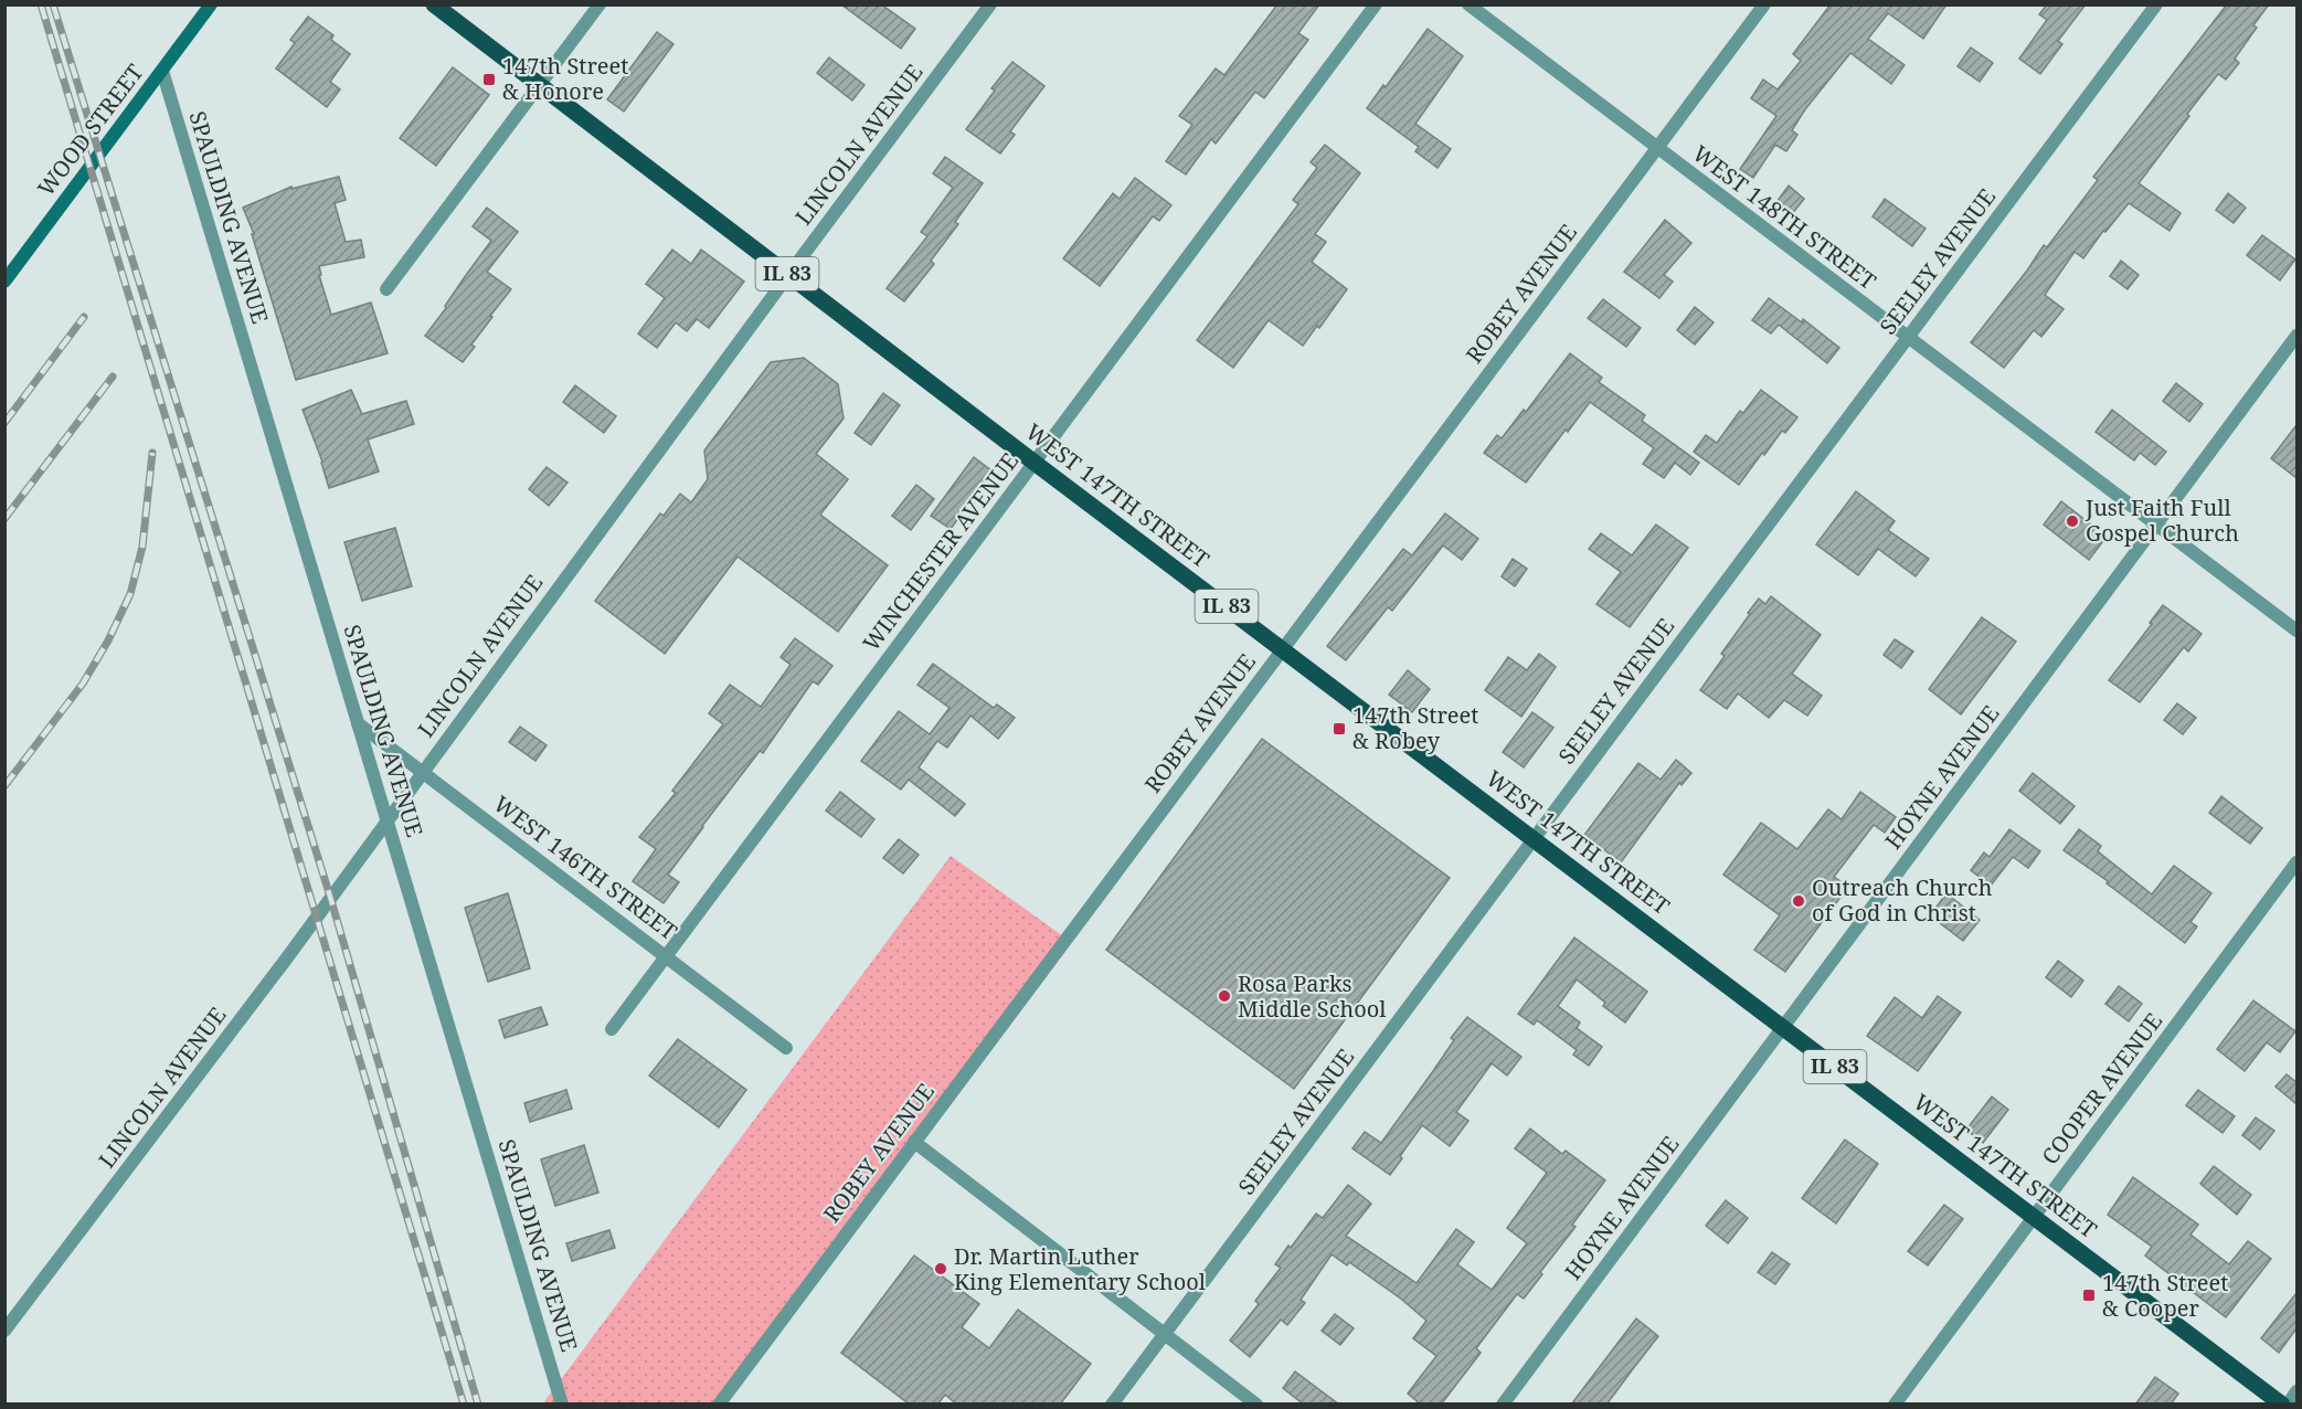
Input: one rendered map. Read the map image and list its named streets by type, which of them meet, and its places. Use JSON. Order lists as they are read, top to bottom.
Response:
{
  "streets": {
    "main road": ["WOOD STREET", "IL 83", "WEST 147TH STREET"],
    "street": [
      "LINCOLN AVENUE",
      "SPAULDING AVENUE",
      "WEST 148TH STREET",
      "SEELEY AVENUE",
      "ROBEY AVENUE",
      "WINCHESTER AVENUE",
      "HOYNE AVENUE",
      "WEST 146TH STREET",
      "COOPER AVENUE"
    ]
  },
  "crossings": [
    ["WOOD STREET", "SPAULDING AVENUE"],
    ["LINCOLN AVENUE", "SPAULDING AVENUE"],
    ["LINCOLN AVENUE", "WEST 147TH STREET"],
    ["LINCOLN AVENUE", "WEST 146TH STREET"],
    ["SPAULDING AVENUE", "WEST 146TH STREET"],
    ["WEST 148TH STREET", "SEELEY AVENUE"],
    ["WEST 148TH STREET", "ROBEY AVENUE"],
    ["WEST 148TH STREET", "HOYNE AVENUE"],
    ["SEELEY AVENUE", "WEST 147TH STREET"],
    ["ROBEY AVENUE", "WEST 147TH STREET"],
    ["WEST 147TH STREET", "WINCHESTER AVENUE"],
    ["WEST 147TH STREET", "HOYNE AVENUE"],
    ["WEST 147TH STREET", "COOPER AVENUE"],
    ["WINCHESTER AVENUE", "WEST 146TH STREET"]
  ],
  "places": {
    "transit": ["147th Street & Honore", "147th Street & Robey", "147th Street & Cooper"],
    "other": [
      "Just Faith Full Gospel Church",
      "Outreach Church of God in Christ",
      "Rosa Parks Middle School",
      "Dr. Martin Luther King Elementary School"
    ]
  }
}
